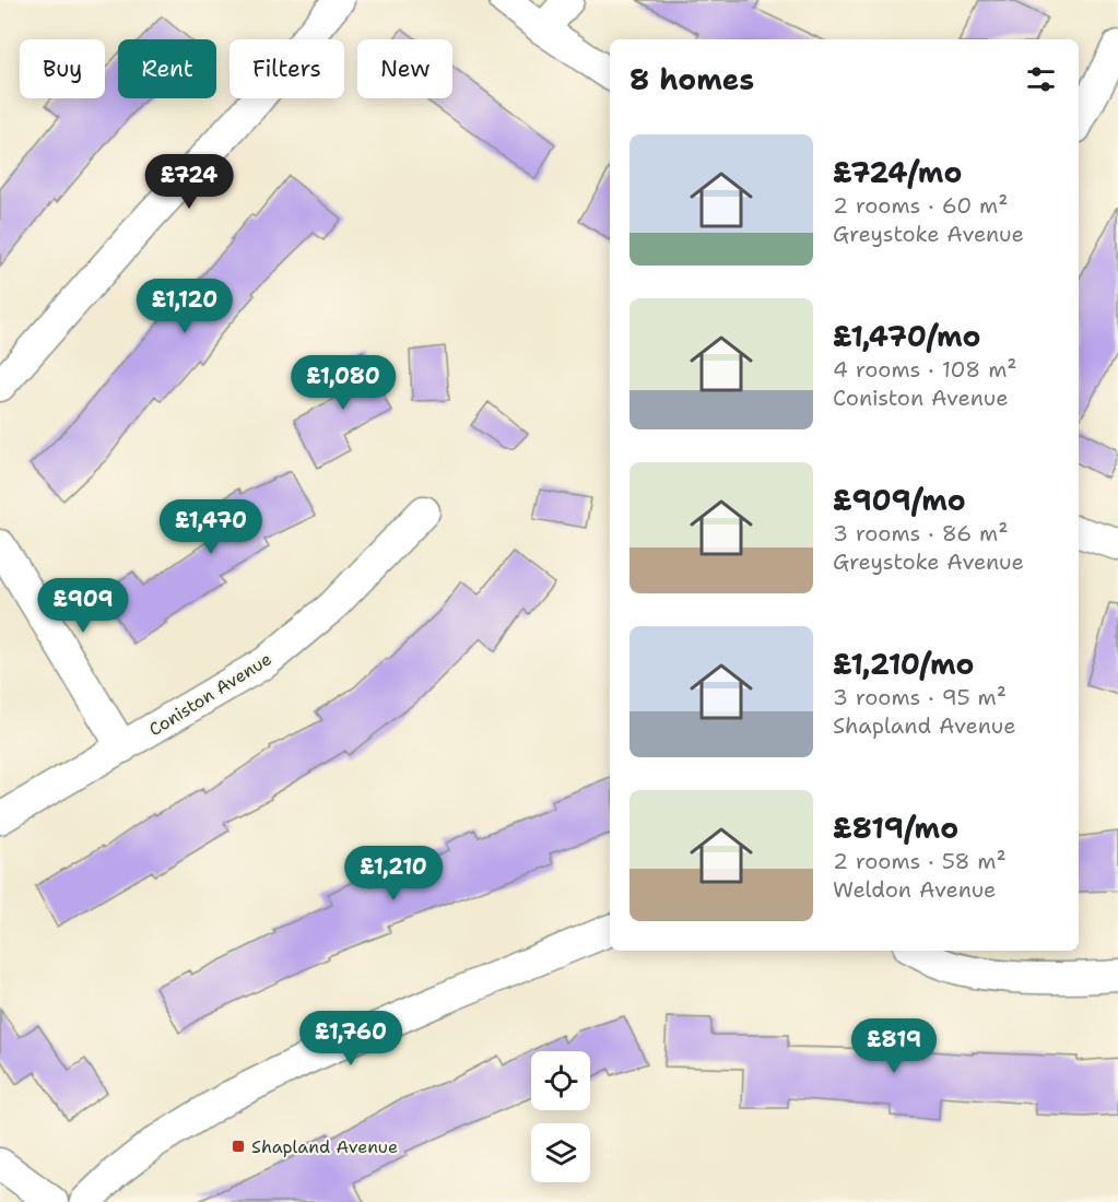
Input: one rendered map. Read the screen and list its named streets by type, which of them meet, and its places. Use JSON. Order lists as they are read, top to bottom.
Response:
{
  "streets": {
    "street": ["Coniston Avenue"]
  },
  "places": {
    "transit": ["Shapland Avenue"]
  },
  "page": {
    "chip": [
      "Buy",
      "Rent",
      "Filters",
      "New"
    ],
    "heading": "8 homes",
    "list": [
      {
        "name": "£724/mo",
        "note": "2 rooms · 60 m² · Greystoke Avenue"
      },
      {
        "name": "£1,470/mo",
        "note": "4 rooms · 108 m² · Coniston Avenue"
      },
      {
        "name": "£909/mo",
        "note": "3 rooms · 86 m² · Greystoke Avenue"
      },
      {
        "name": "£1,210/mo",
        "note": "3 rooms · 95 m² · Shapland Avenue"
      },
      {
        "name": "£819/mo",
        "note": "2 rooms · 58 m² · Weldon Avenue"
      }
    ],
    "price": [
      "£724",
      "£1,120",
      "£1,080",
      "£1,470",
      "£909",
      "£1,210",
      "£1,760",
      "£819"
    ]
  }
}
